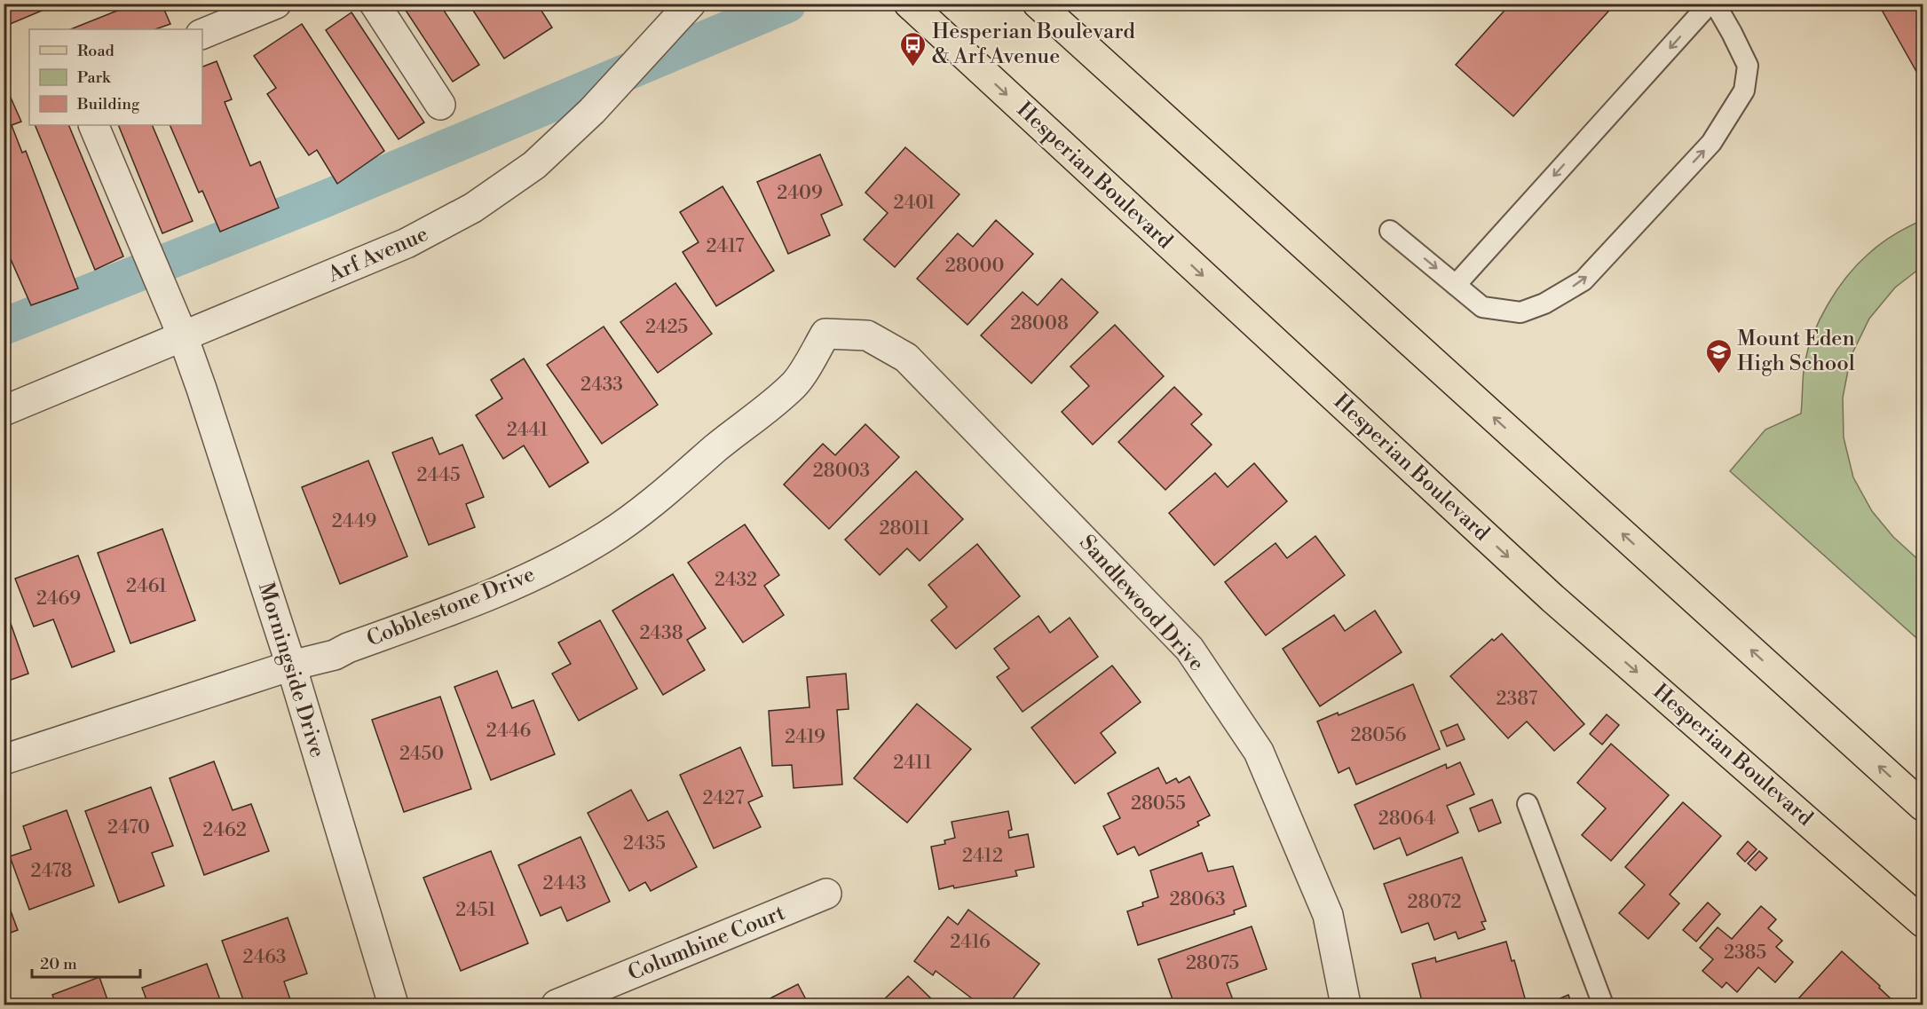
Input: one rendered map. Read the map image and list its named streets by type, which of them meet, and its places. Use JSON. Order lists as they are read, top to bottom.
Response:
{
  "streets": {
    "main road": ["Hesperian Boulevard"],
    "street": [
      "Arf Avenue",
      "Sandlewood Drive",
      "Cobblestone Drive",
      "Morningside Drive",
      "Columbine Court"
    ]
  },
  "crossings": [
    ["Arf Avenue", "Morningside Drive"],
    ["Sandlewood Drive", "Cobblestone Drive"],
    ["Cobblestone Drive", "Morningside Drive"]
  ],
  "places": {
    "bus stop": ["Hesperian Boulevard & Arf Avenue"],
    "school or university": ["Mount Eden High School"]
  },
  "house_numbers": [
    "2409",
    "2401",
    "2417",
    "28000",
    "28008",
    "2425",
    "2433",
    "2441",
    "28003",
    "2445",
    "2449",
    "28011",
    "2432",
    "2461",
    "2469",
    "2438",
    "2387",
    "2446",
    "28056",
    "2419",
    "2450",
    "2411",
    "2427",
    "28055",
    "28064",
    "2470",
    "2462",
    "2435",
    "2412",
    "2478",
    "2443",
    "28063",
    "28072",
    "2451",
    "2416",
    "2385",
    "2463",
    "28075"
  ],
  "legend": ["Road", "Park", "Building"],
  "scale_bar": "20 m"
}
